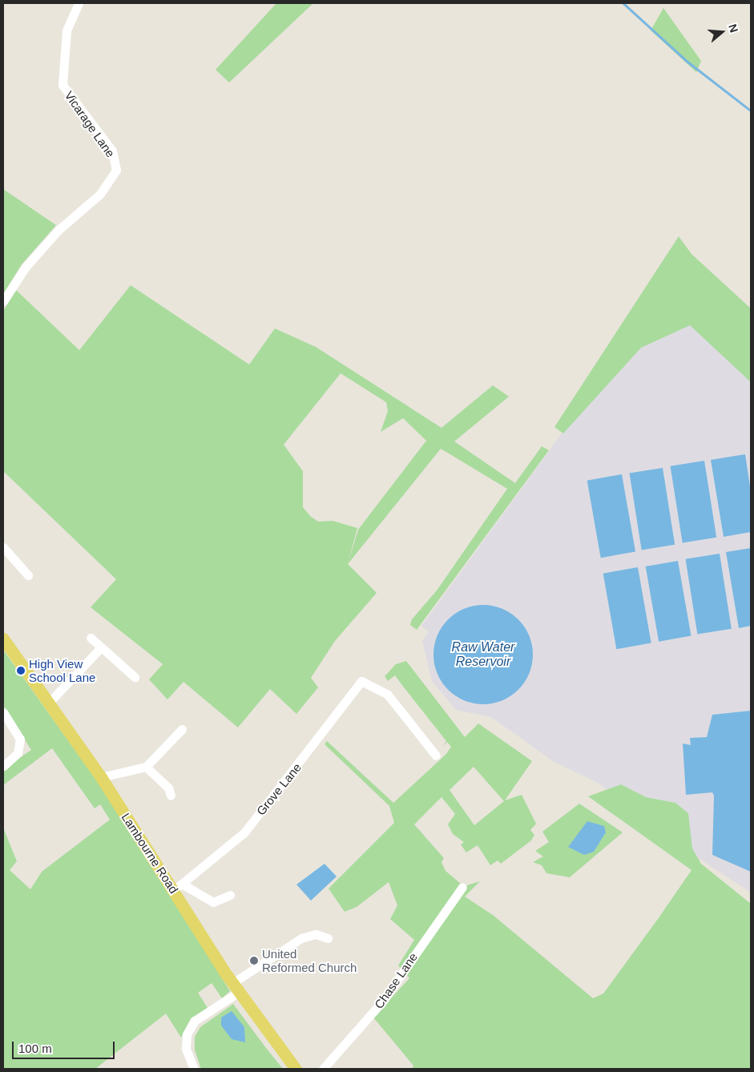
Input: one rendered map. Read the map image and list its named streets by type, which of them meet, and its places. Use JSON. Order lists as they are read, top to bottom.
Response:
{
  "streets": {
    "main road": ["Lambourne Road"],
    "street": ["Vicarage Lane", "Grove Lane", "Chase Lane"]
  },
  "crossings": [
    ["Grove Lane", "Lambourne Road"]
  ],
  "water": ["Raw Water Reservoir"],
  "places": ["High View School Lane", "United Reformed Church"],
  "scale_bar": "100 m",
  "north": "right"
}
